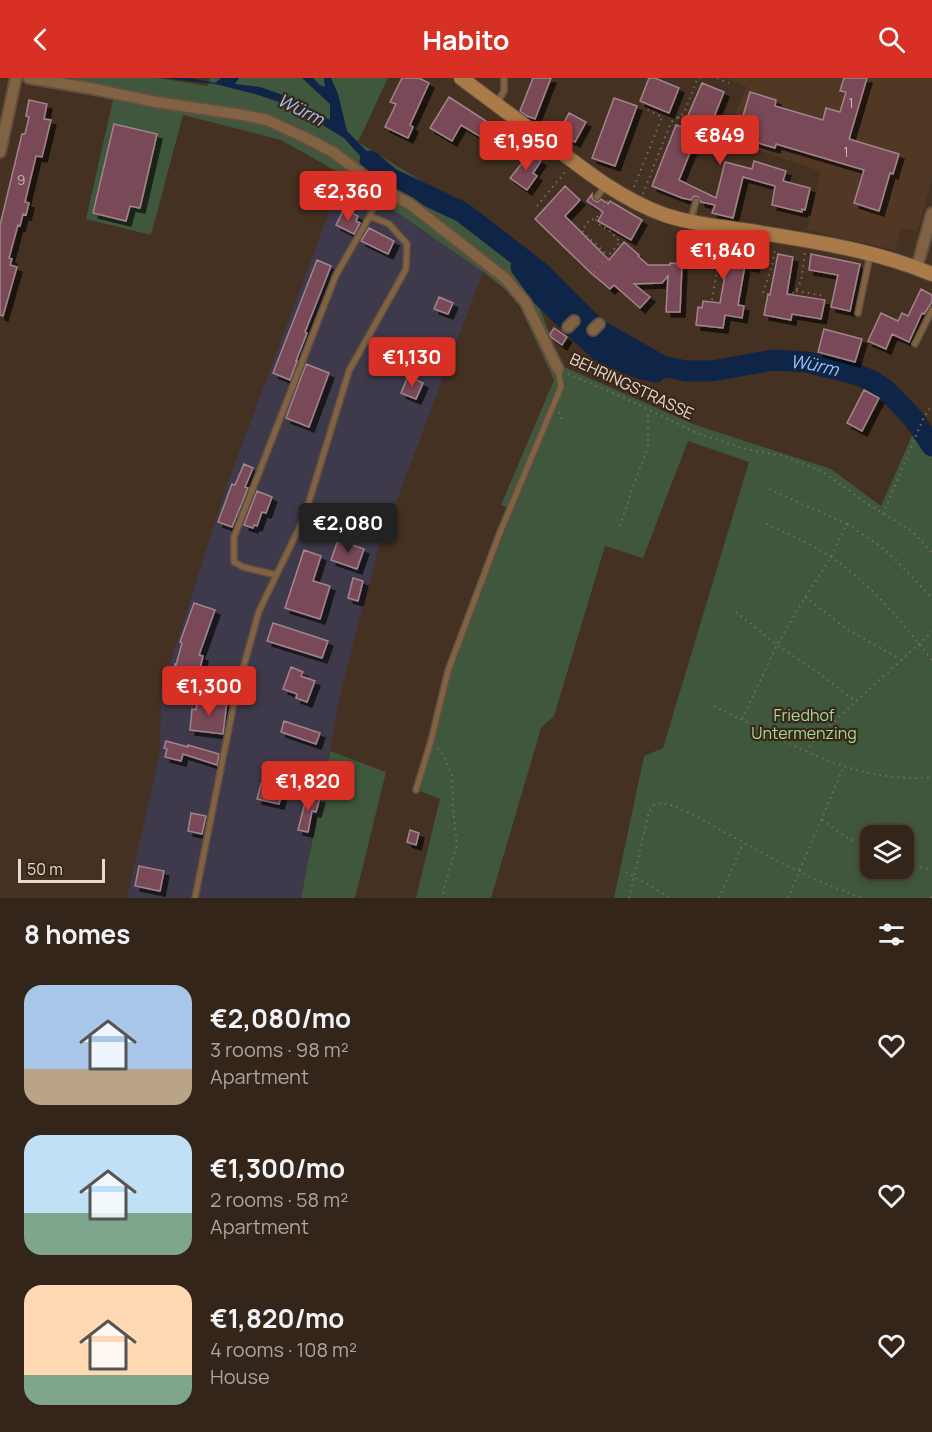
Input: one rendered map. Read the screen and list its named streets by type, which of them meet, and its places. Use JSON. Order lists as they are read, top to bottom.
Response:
{
  "streets": {
    "street": ["BEHRINGSTRASSE"]
  },
  "water": ["Würm"],
  "parks": ["Friedhof Untermenzing"],
  "house_numbers": ["1", "1", "9"],
  "scale_bar": "50 m",
  "page": {
    "header": "Habito",
    "price": [
      "€849",
      "€1,950",
      "€2,360",
      "€1,840",
      "€1,130",
      "€2,080",
      "€1,300",
      "€1,820"
    ],
    "scale": "50 m",
    "heading": "8 homes",
    "list": [
      {
        "name": "€2,080/mo",
        "note": "3 rooms · 98 m² · Apartment"
      },
      {
        "name": "€1,300/mo",
        "note": "2 rooms · 58 m² · Apartment"
      },
      {
        "name": "€1,820/mo",
        "note": "4 rooms · 108 m² · House"
      }
    ]
  }
}
